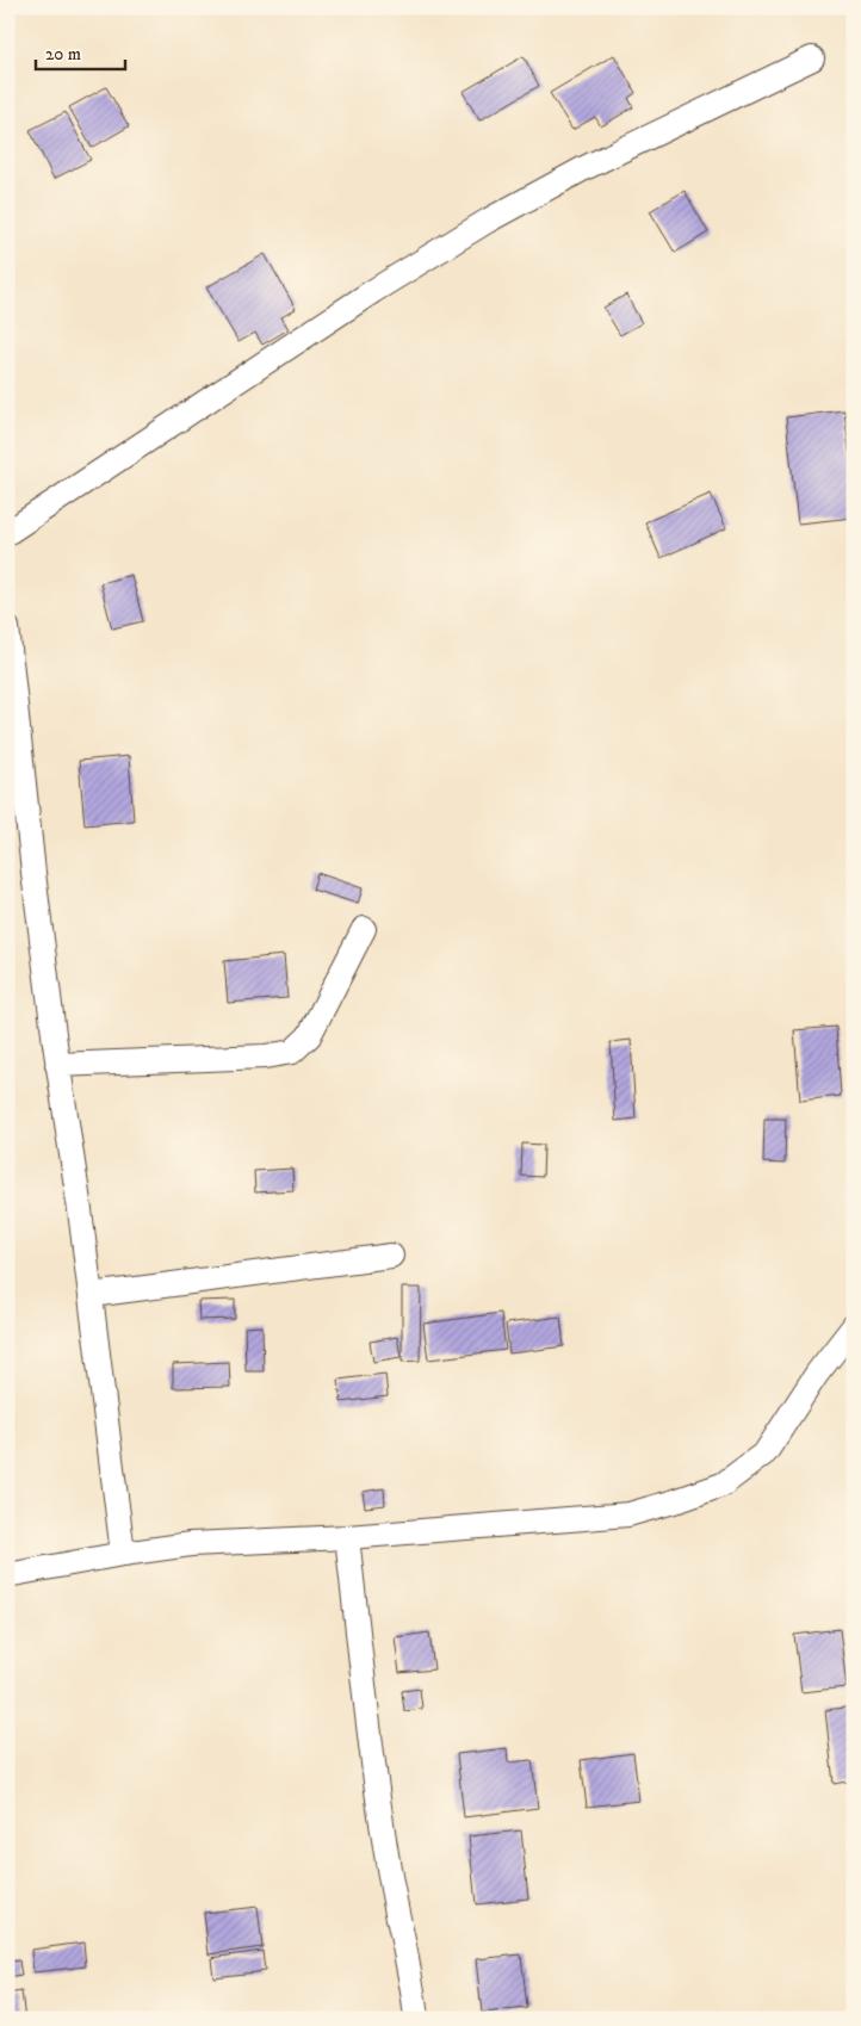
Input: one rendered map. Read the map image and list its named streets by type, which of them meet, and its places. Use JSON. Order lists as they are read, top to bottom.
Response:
{
  "scale_bar": "20 m"
}
